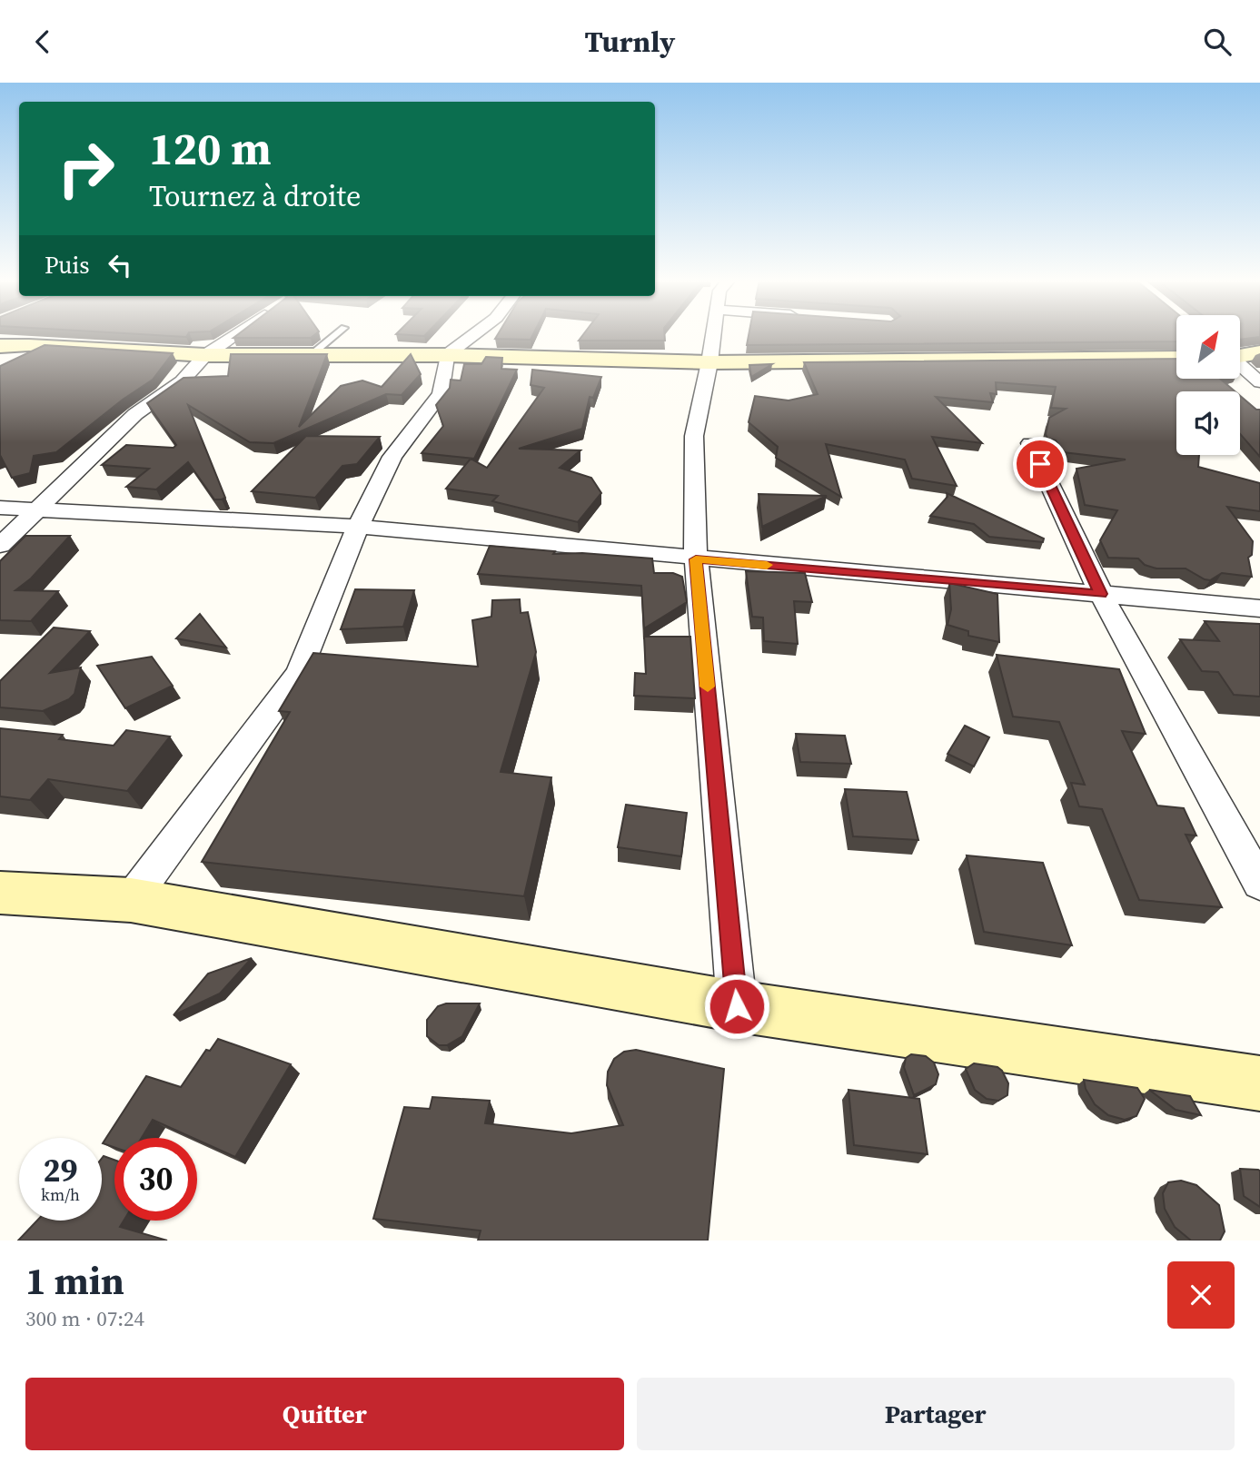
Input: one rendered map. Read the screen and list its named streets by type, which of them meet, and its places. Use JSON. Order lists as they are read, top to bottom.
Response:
{
  "north": "top right",
  "page": {
    "header": "Turnly",
    "turn": ["120 m", "Tournez à droite"],
    "then": "Puis",
    "speed": "29 km/h",
    "limit": "30",
    "heading": ["1 min", "300 m · 07:24"],
    "buttons": ["Quitter", "Partager"]
  }
}
